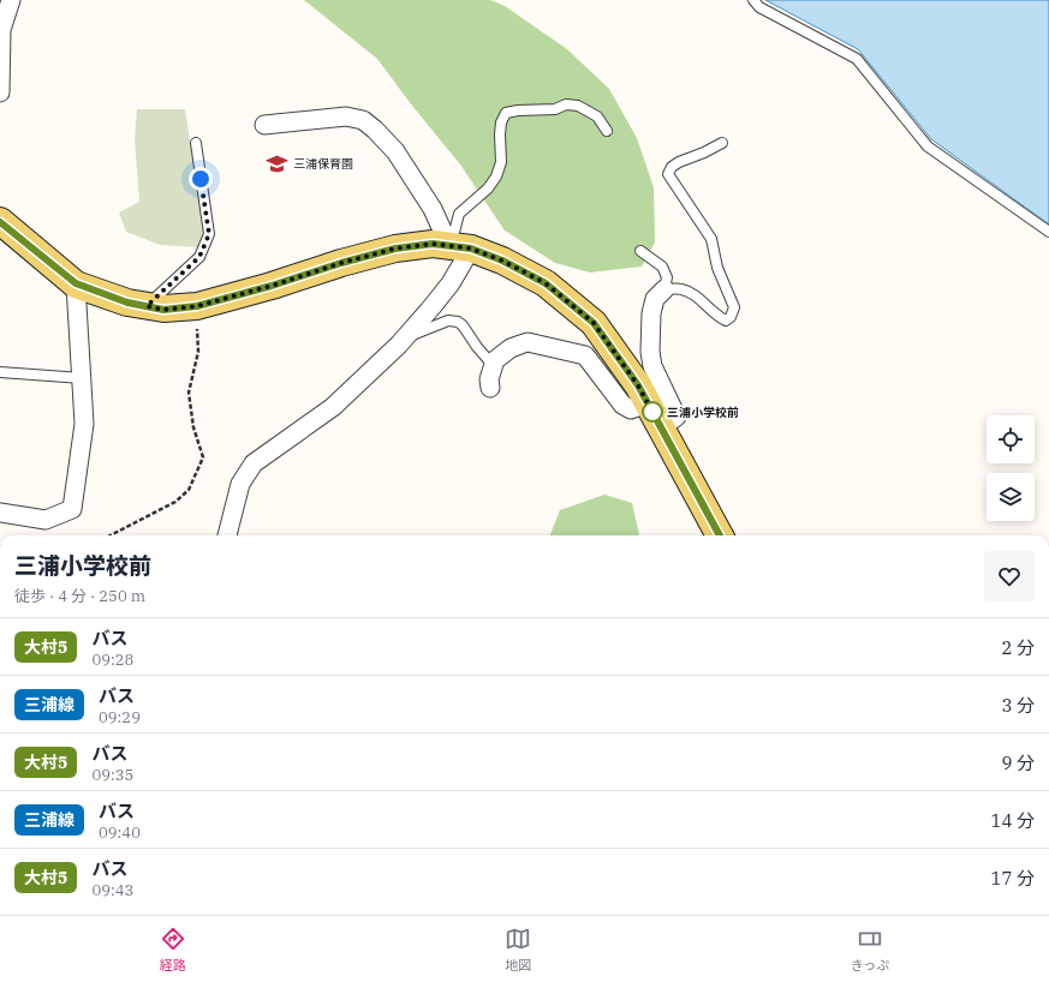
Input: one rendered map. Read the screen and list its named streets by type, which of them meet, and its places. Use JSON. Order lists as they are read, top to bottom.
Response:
{
  "places": {
    "school or university": ["三浦保育園"],
    "other": ["三浦小学校前"]
  },
  "lines": ["bus line 大村5"],
  "page": {
    "heading": ["三浦小学校前", "徒歩 · 4 分 · 250 m"],
    "list": [
      {
        "mark": "大村5",
        "name": "バス",
        "note": "09:28",
        "value": "2 分"
      },
      {
        "mark": "三浦線",
        "name": "バス",
        "note": "09:29",
        "value": "3 分"
      },
      {
        "mark": "大村5",
        "name": "バス",
        "note": "09:35",
        "value": "9 分"
      },
      {
        "mark": "三浦線",
        "name": "バス",
        "note": "09:40",
        "value": "14 分"
      },
      {
        "mark": "大村5",
        "name": "バス",
        "note": "09:43",
        "value": "17 分"
      }
    ],
    "tabs": ["経路", "地図", "きっぷ"]
  }
}
